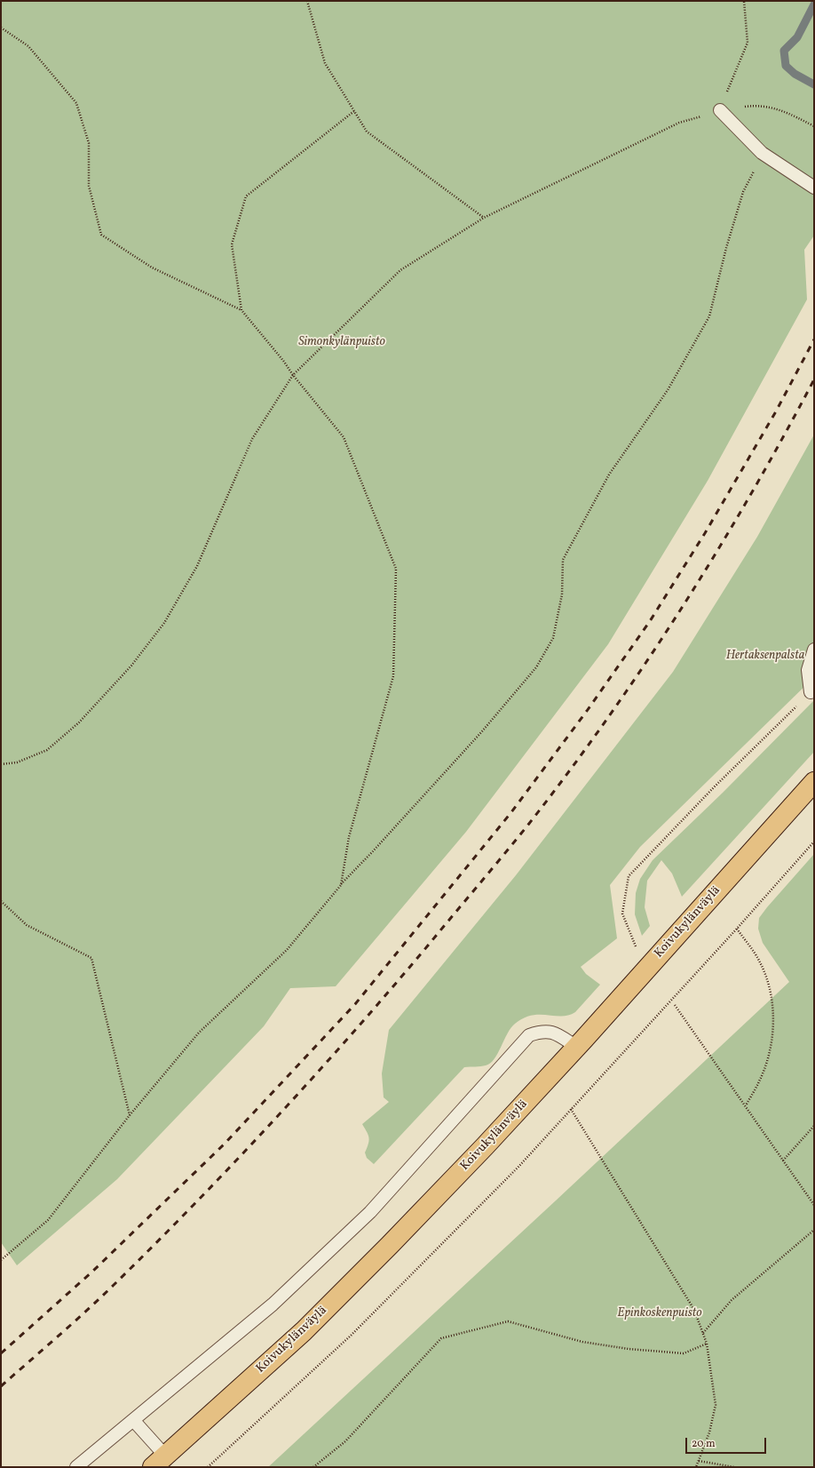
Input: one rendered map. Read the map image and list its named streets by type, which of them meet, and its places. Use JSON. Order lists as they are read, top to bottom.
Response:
{
  "streets": {
    "main road": ["Koivukylänväylä"]
  },
  "parks": ["Simonkylänpuisto", "Hertaksenpalsta", "Epinkoskenpuisto"],
  "scale_bar": "20 m"
}
